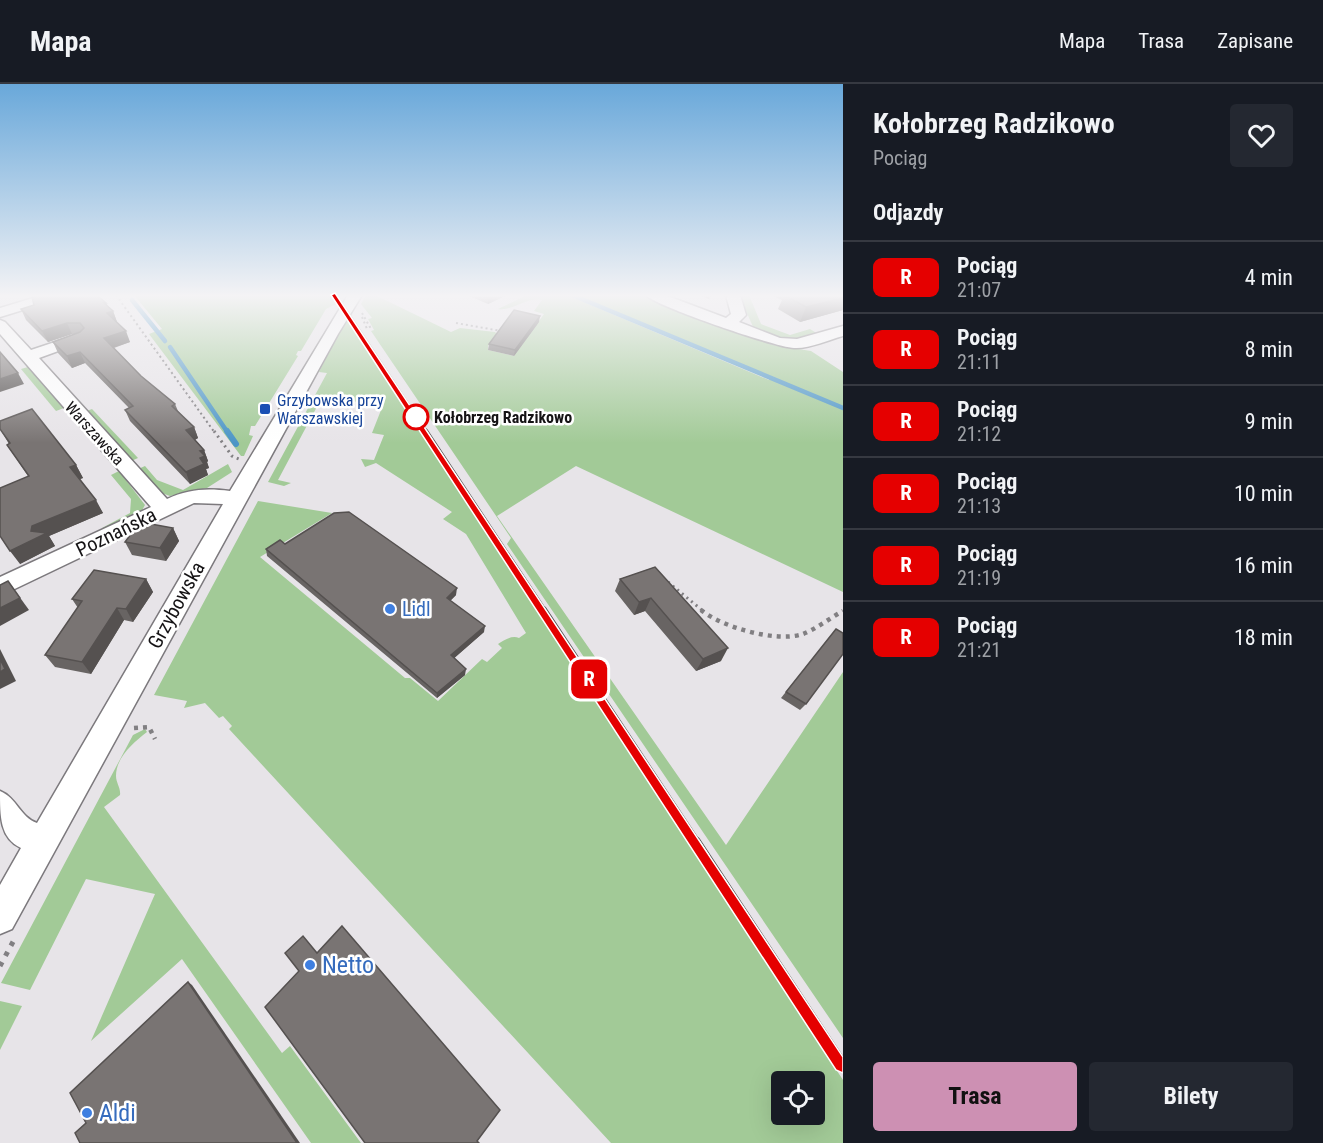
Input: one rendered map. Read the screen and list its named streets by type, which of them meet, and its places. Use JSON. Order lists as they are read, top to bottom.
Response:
{
  "streets": {
    "street": ["Warszawska", "Poznańska", "Grzybowska"]
  },
  "crossings": [
    ["Warszawska", "Poznańska"],
    ["Poznańska", "Grzybowska"]
  ],
  "places": {
    "transit": ["Grzybowska przy Warszawskiej"],
    "other": [
      "Kołobrzeg Radzikowo",
      "Lidl",
      "Netto",
      "Aldi"
    ]
  },
  "page": {
    "header": "Mapa",
    "nav": ["Mapa", "Trasa", "Zapisane"],
    "on_map": "R",
    "heading": [
      ["Kołobrzeg Radzikowo", "Pociąg"],
      "Odjazdy"
    ],
    "list": [
      {
        "mark": "R",
        "name": "Pociąg",
        "note": "21:07",
        "value": "4 min"
      },
      {
        "mark": "R",
        "name": "Pociąg",
        "note": "21:11",
        "value": "8 min"
      },
      {
        "mark": "R",
        "name": "Pociąg",
        "note": "21:12",
        "value": "9 min"
      },
      {
        "mark": "R",
        "name": "Pociąg",
        "note": "21:13",
        "value": "10 min"
      },
      {
        "mark": "R",
        "name": "Pociąg",
        "note": "21:19",
        "value": "16 min"
      },
      {
        "mark": "R",
        "name": "Pociąg",
        "note": "21:21",
        "value": "18 min"
      }
    ],
    "buttons": ["Trasa", "Bilety"]
  }
}
